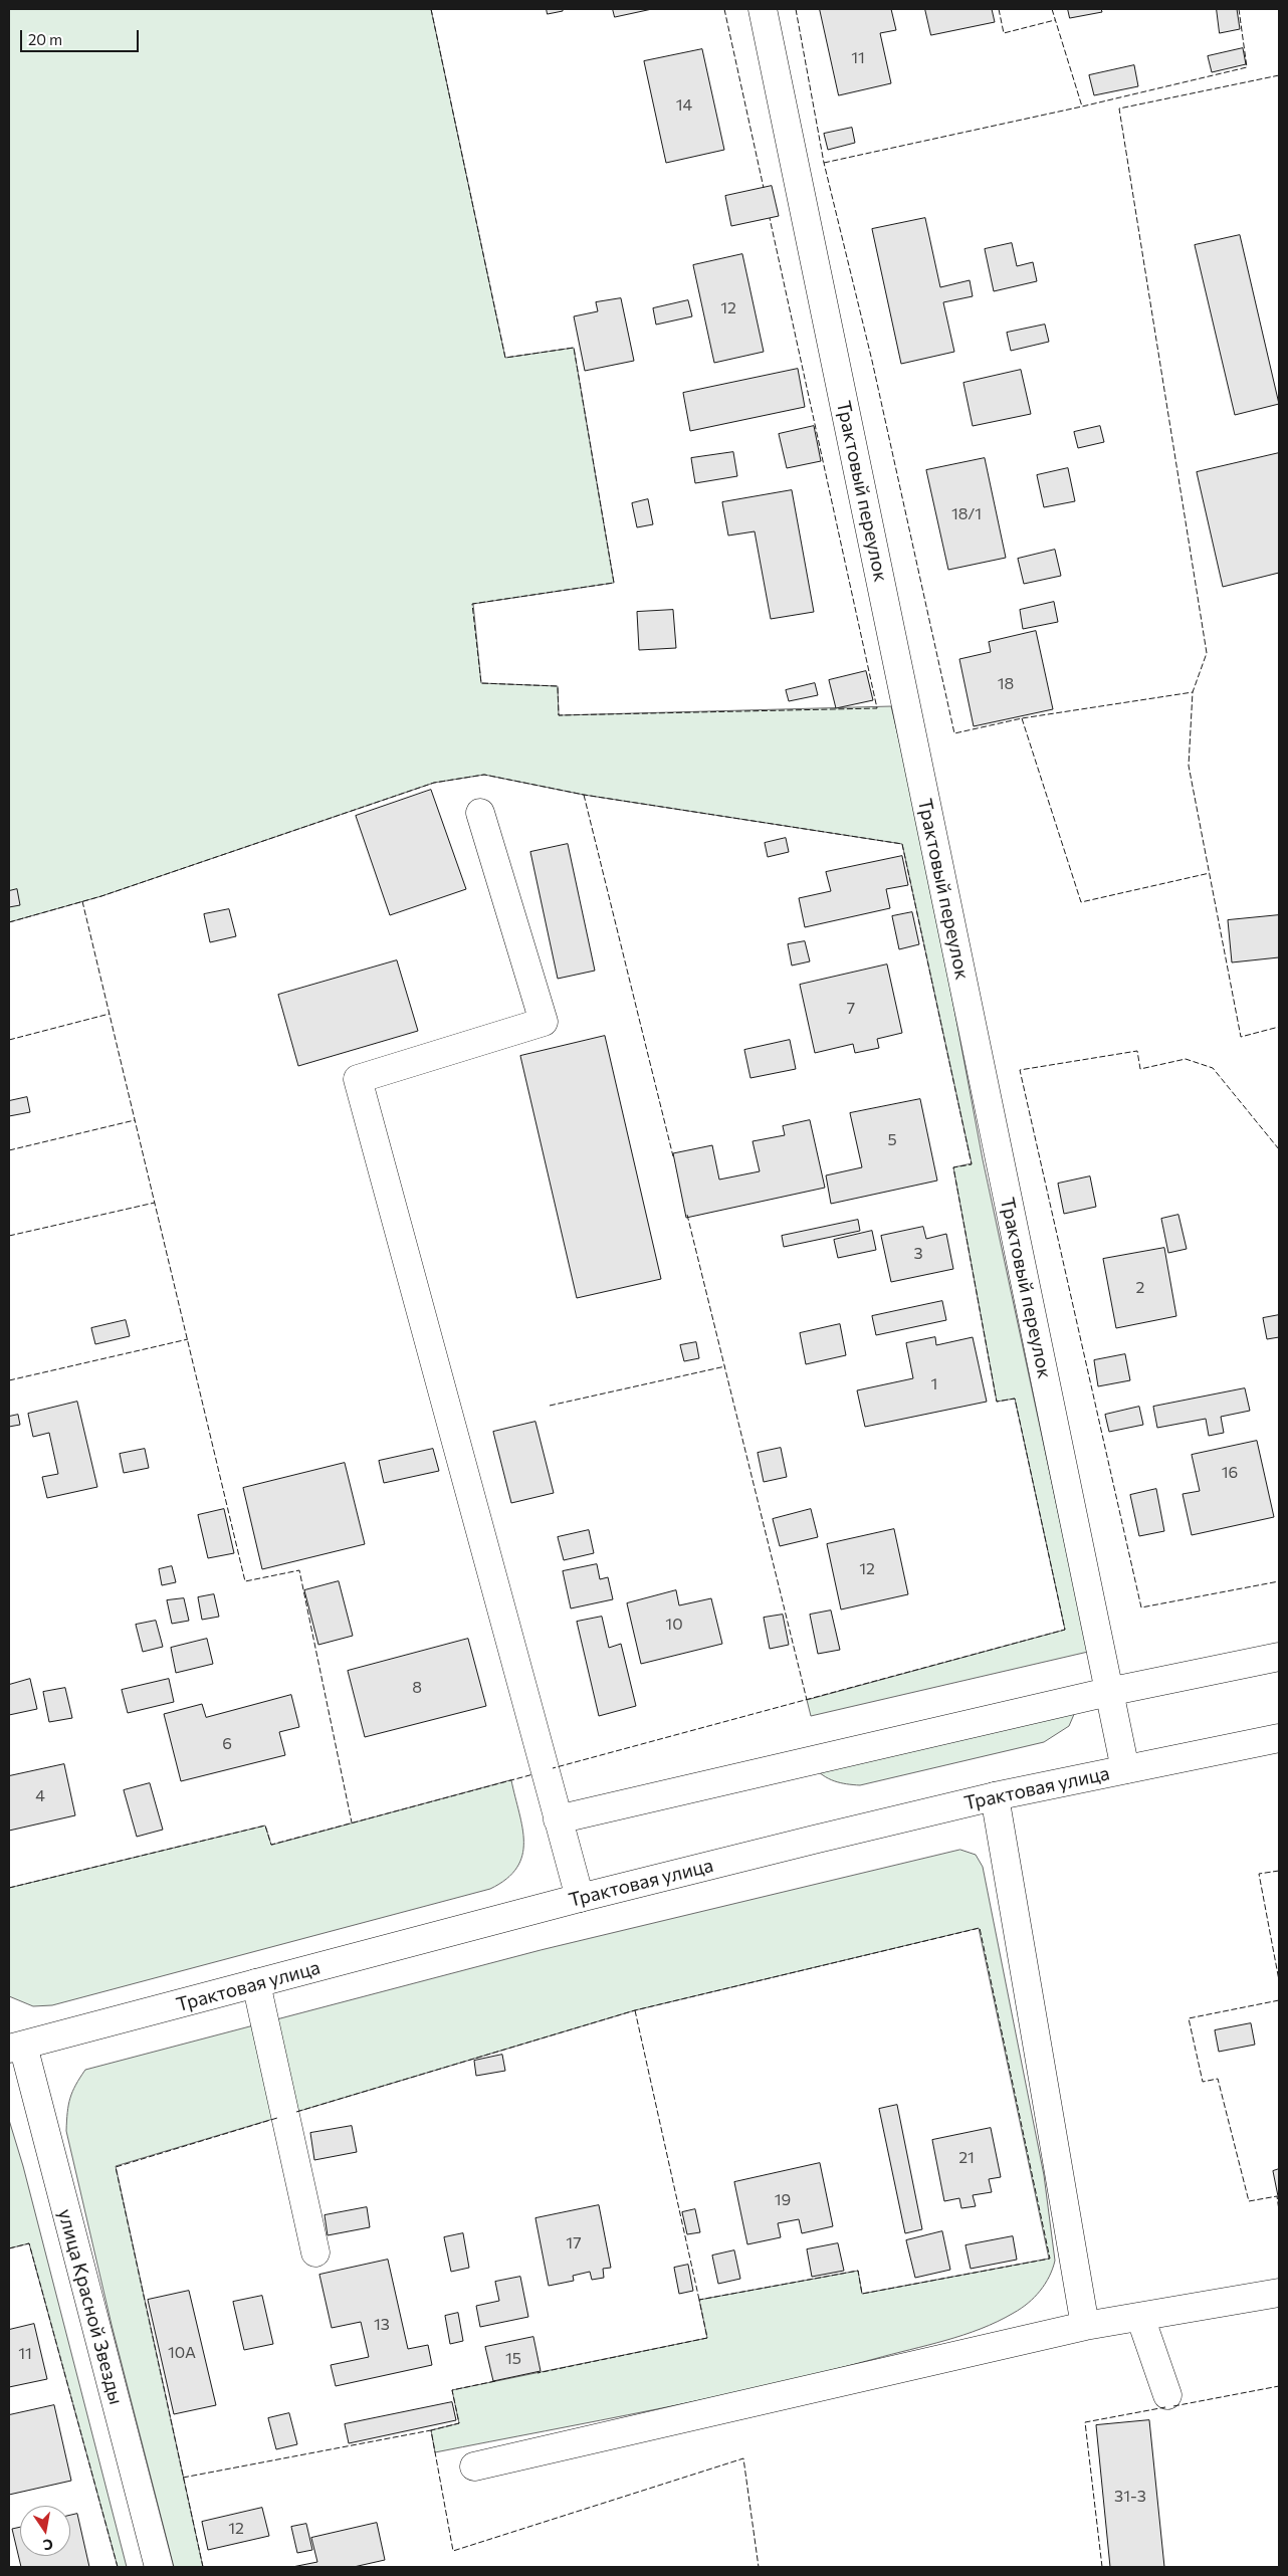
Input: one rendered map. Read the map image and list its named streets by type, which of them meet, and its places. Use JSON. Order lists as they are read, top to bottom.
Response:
{
  "streets": {
    "main road": ["Трактовый переулок", "Трактовая улица", "улица Красной Звезды"]
  },
  "crossings": [
    ["Трактовый переулок", "Трактовая улица"],
    ["Трактовая улица", "улица Красной Звезды"]
  ],
  "house_numbers": [
    "11",
    "14",
    "12",
    "18/1",
    "18",
    "7",
    "5",
    "3",
    "2",
    "1",
    "16",
    "12",
    "10",
    "8",
    "6",
    "4",
    "21",
    "19",
    "17",
    "13",
    "10А",
    "11",
    "15",
    "31-3",
    "12"
  ],
  "scale_bar": "20 m",
  "north": "bottom"
}
